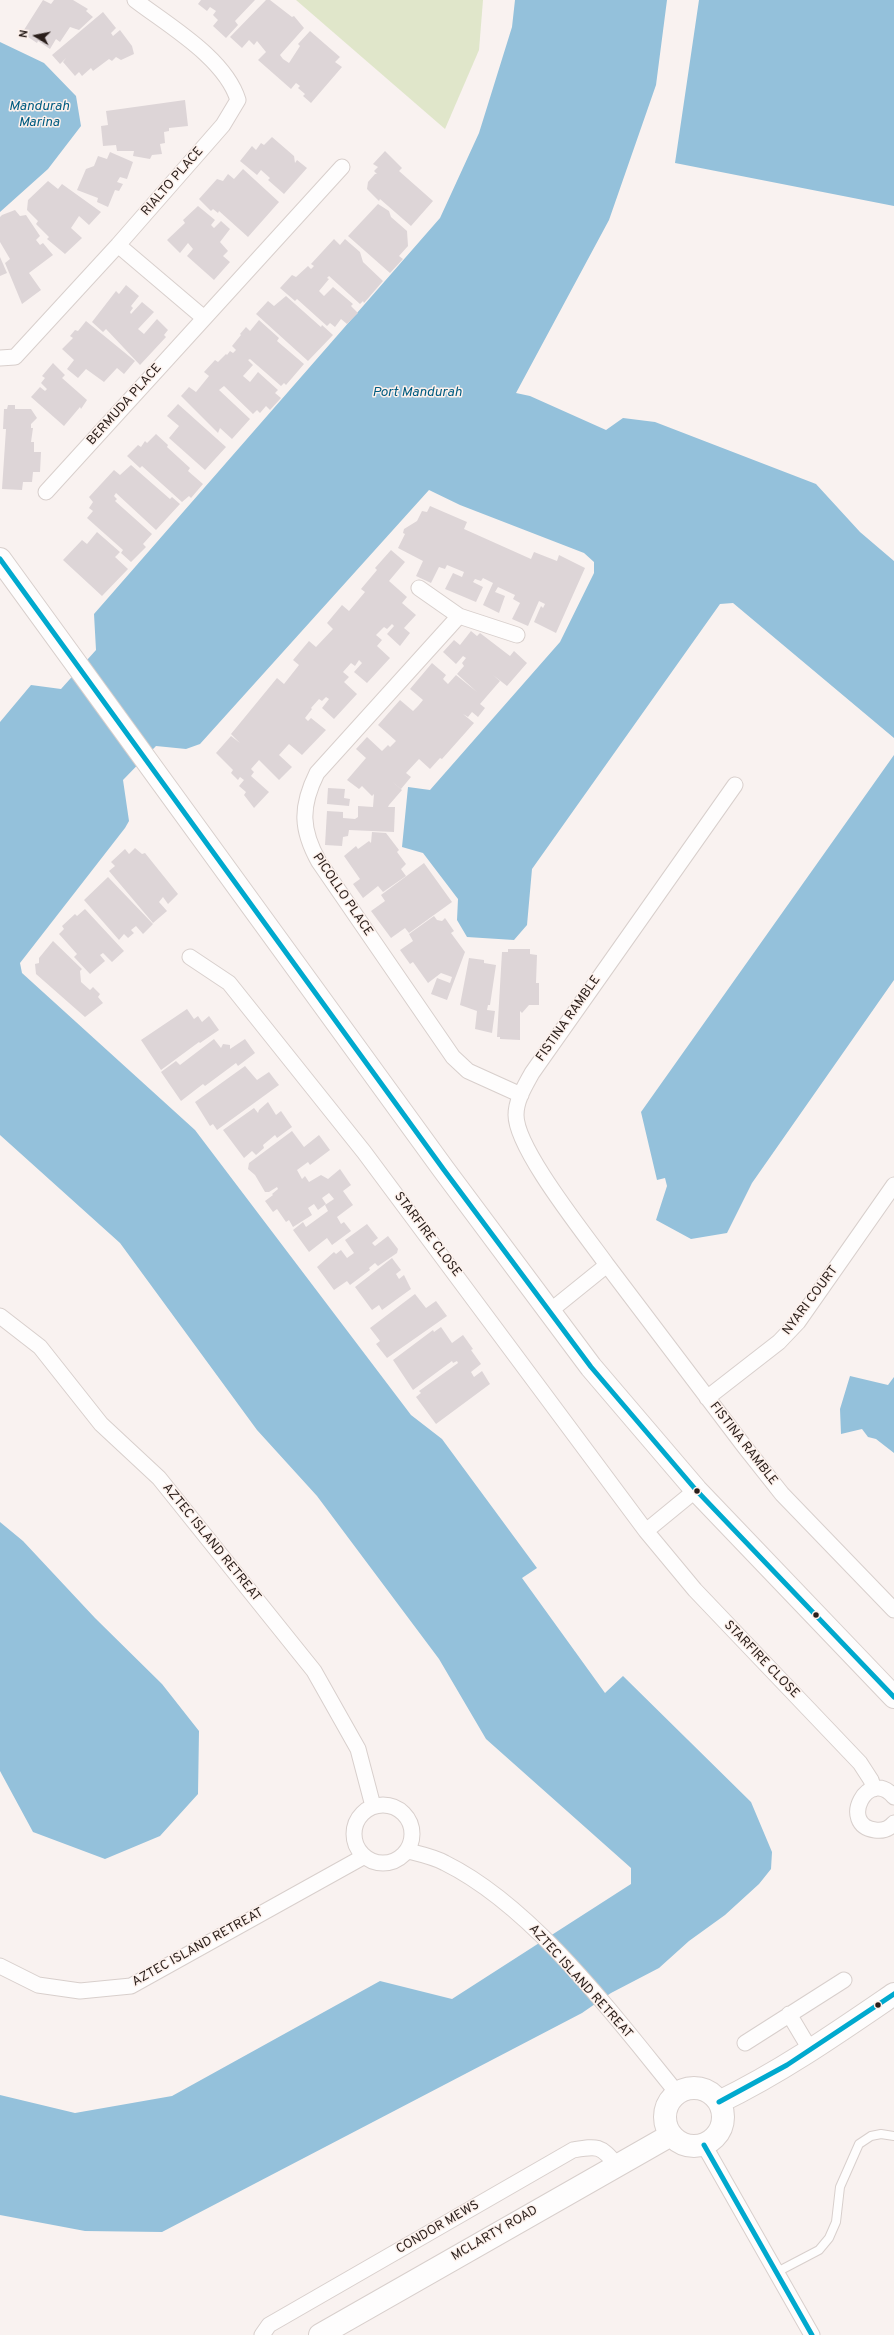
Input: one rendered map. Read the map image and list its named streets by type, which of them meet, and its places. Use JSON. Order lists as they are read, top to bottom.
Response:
{
  "streets": {
    "main road": ["MCLARTY ROAD"],
    "street": [
      "RIALTO PLACE",
      "BERMUDA PLACE",
      "PICOLLO PLACE",
      "FISTINA RAMBLE",
      "STARFIRE CLOSE",
      "NYARI COURT",
      "AZTEC ISLAND RETREAT",
      "CONDOR MEWS"
    ]
  },
  "crossings": [
    ["PICOLLO PLACE", "FISTINA RAMBLE"],
    ["FISTINA RAMBLE", "NYARI COURT"],
    ["AZTEC ISLAND RETREAT", "MCLARTY ROAD"],
    ["CONDOR MEWS", "MCLARTY ROAD"]
  ],
  "water": ["Mandurah Marina", "Port Mandurah"],
  "north": "left"
}
